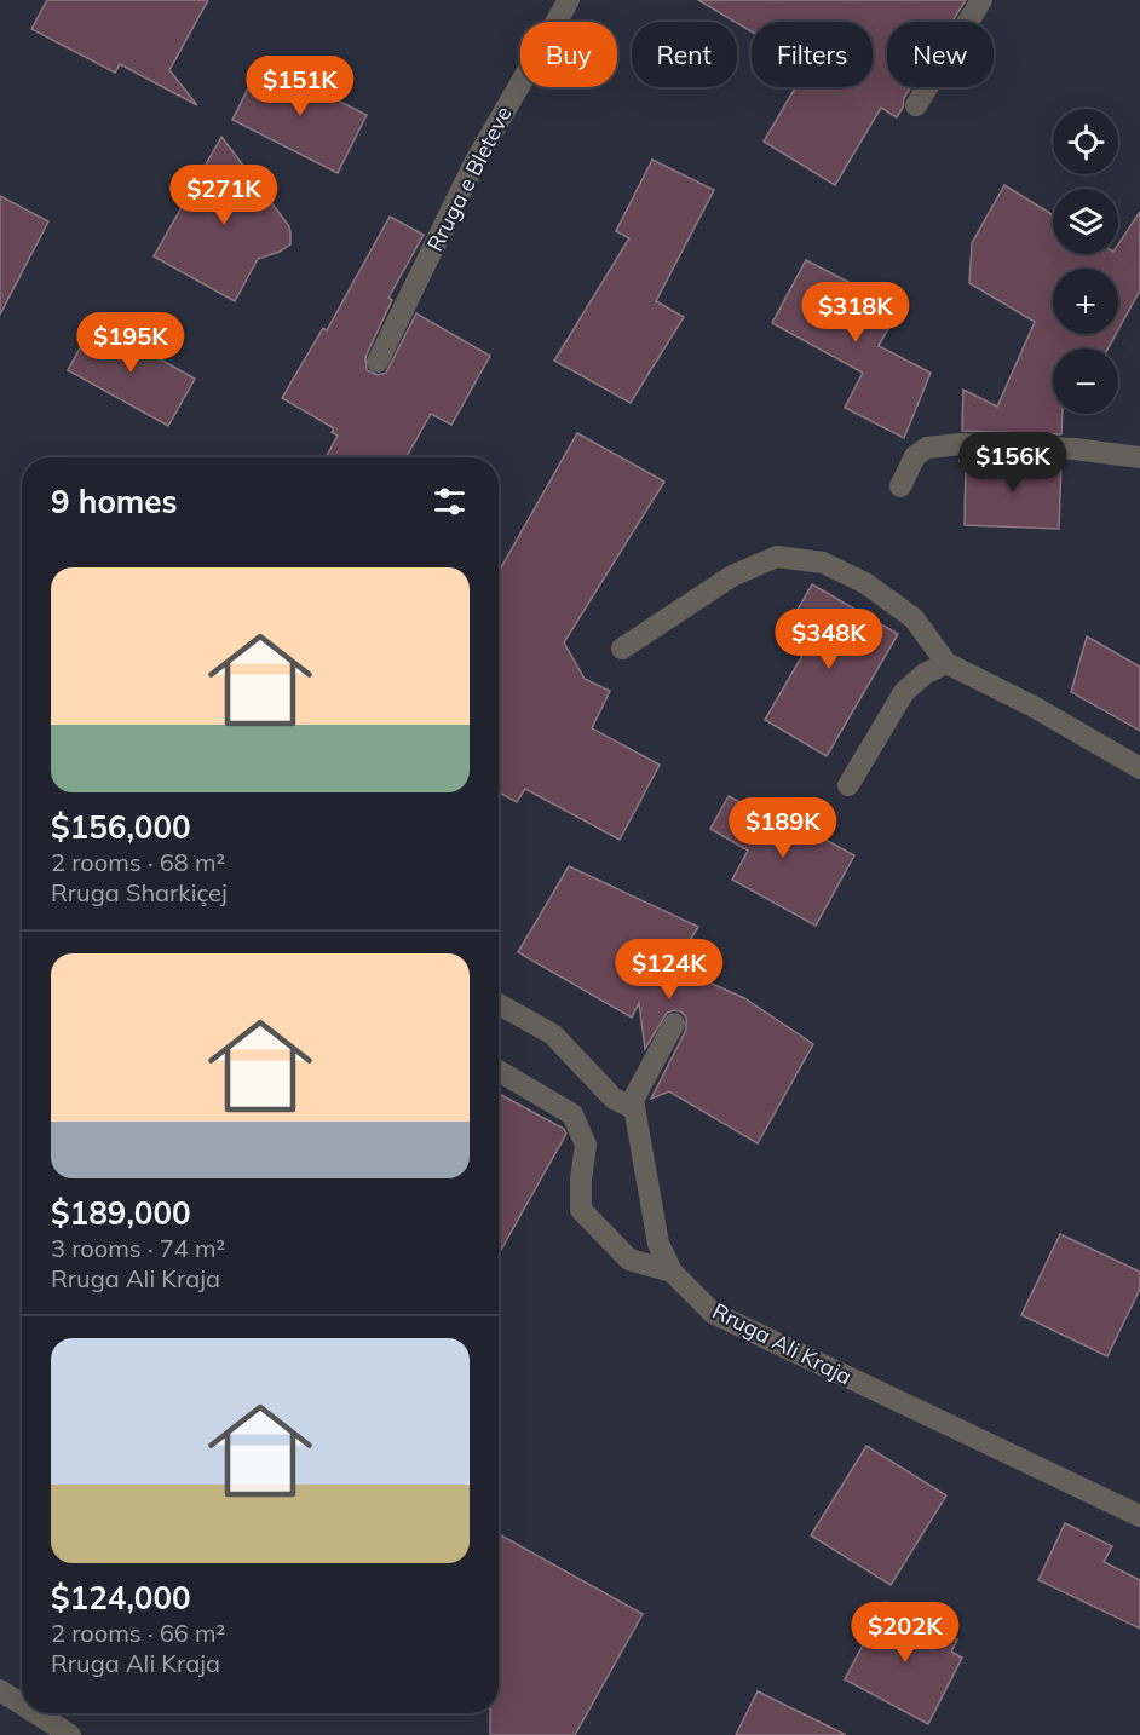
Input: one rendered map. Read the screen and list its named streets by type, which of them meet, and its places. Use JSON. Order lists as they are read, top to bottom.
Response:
{
  "streets": {
    "street": ["Rruga e Bleteve", "Rruga Ali Kraja"]
  },
  "page": {
    "chip": [
      "Buy",
      "Rent",
      "Filters",
      "New"
    ],
    "price": [
      "$151K",
      "$271K",
      "$318K",
      "$195K",
      "$156K",
      "$348K",
      "$189K",
      "$124K",
      "$202K"
    ],
    "map_buttons": ["+", "−"],
    "heading": "9 homes",
    "list": [
      {
        "name": "$156,000",
        "note": "2 rooms · 68 m² · Rruga Sharkiçej"
      },
      {
        "name": "$189,000",
        "note": "3 rooms · 74 m² · Rruga Ali Kraja"
      },
      {
        "name": "$124,000",
        "note": "2 rooms · 66 m² · Rruga Ali Kraja"
      }
    ]
  }
}
